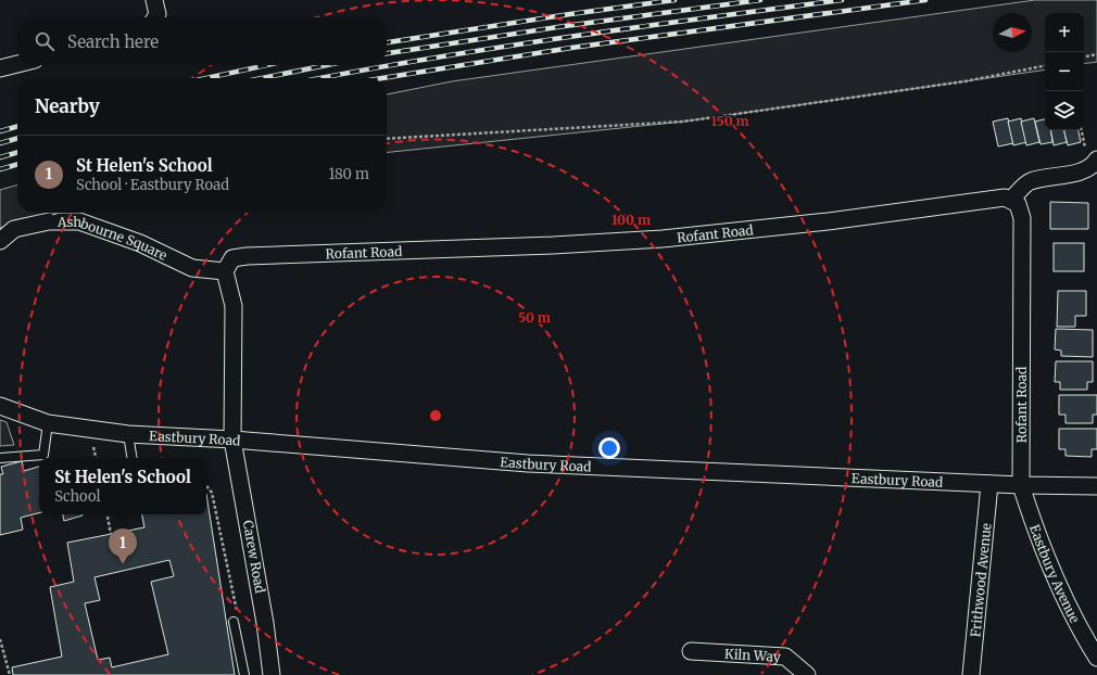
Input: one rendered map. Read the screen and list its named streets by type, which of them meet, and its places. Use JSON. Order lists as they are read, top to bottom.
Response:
{
  "streets": {
    "street": [
      "Rofant Road",
      "Ashbourne Square",
      "Eastbury Road",
      "Carew Road",
      "Eastbury Avenue",
      "Frithwood Avenue",
      "Kiln Way"
    ]
  },
  "crossings": [
    ["Rofant Road", "Ashbourne Square"],
    ["Rofant Road", "Eastbury Road"],
    ["Rofant Road", "Eastbury Avenue"],
    ["Eastbury Road", "Carew Road"],
    ["Eastbury Road", "Eastbury Avenue"],
    ["Eastbury Road", "Frithwood Avenue"]
  ],
  "north": "right",
  "page": {
    "map_buttons": ["+", "−"],
    "search": "Search here",
    "heading": "Nearby",
    "list": [
      {
        "mark": "1",
        "name": "St Helen's School",
        "note": "School · Eastbury Road",
        "value": "180 m"
      }
    ],
    "popup": ["St Helen's School", "School"],
    "pins": "1"
  },
  "rings": ["150 m", "100 m", "50 m"]
}
